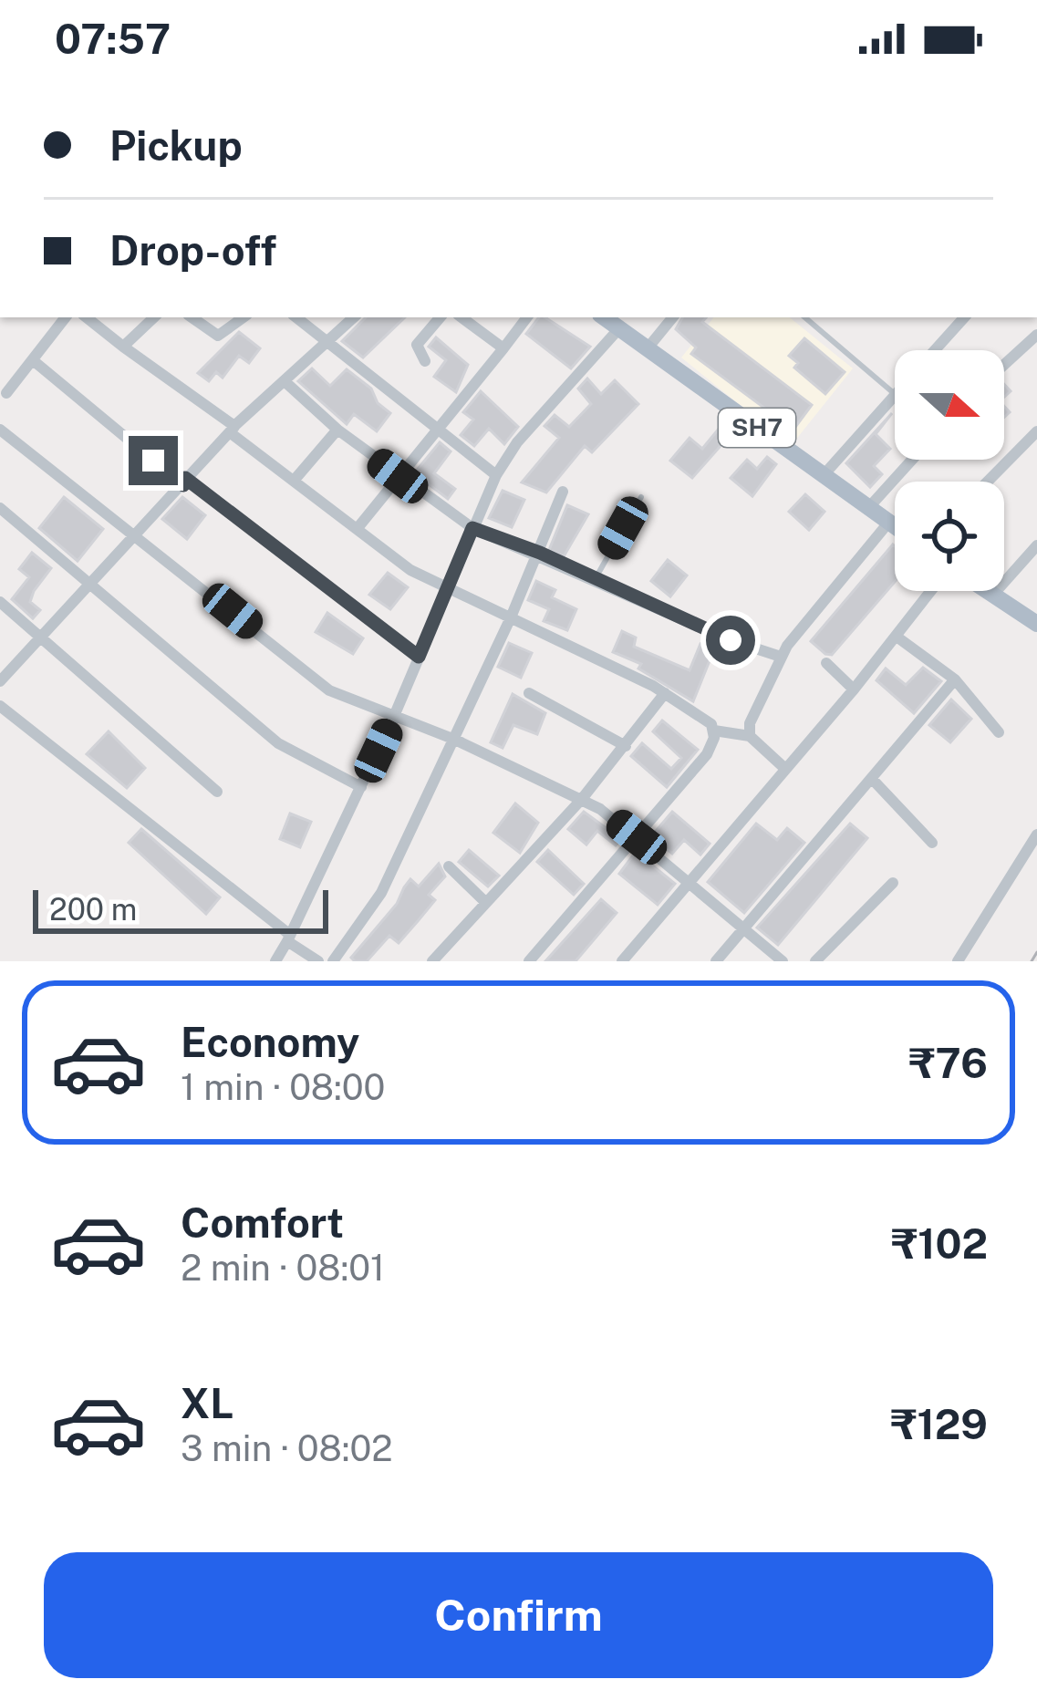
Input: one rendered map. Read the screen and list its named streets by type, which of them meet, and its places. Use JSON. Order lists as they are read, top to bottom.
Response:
{
  "streets": {
    "main road": ["SH7"]
  },
  "scale_bar": "200 m",
  "north": "right",
  "page": {
    "status": "07:57",
    "banner": ["Pickup", "Drop-off"],
    "scale": "200 m",
    "list": [
      {
        "name": "Economy",
        "note": "1 min · 08:00",
        "value": "₹76"
      },
      {
        "name": "Comfort",
        "note": "2 min · 08:01",
        "value": "₹102"
      },
      {
        "name": "XL",
        "note": "3 min · 08:02",
        "value": "₹129"
      }
    ],
    "buttons": "Confirm"
  }
}
